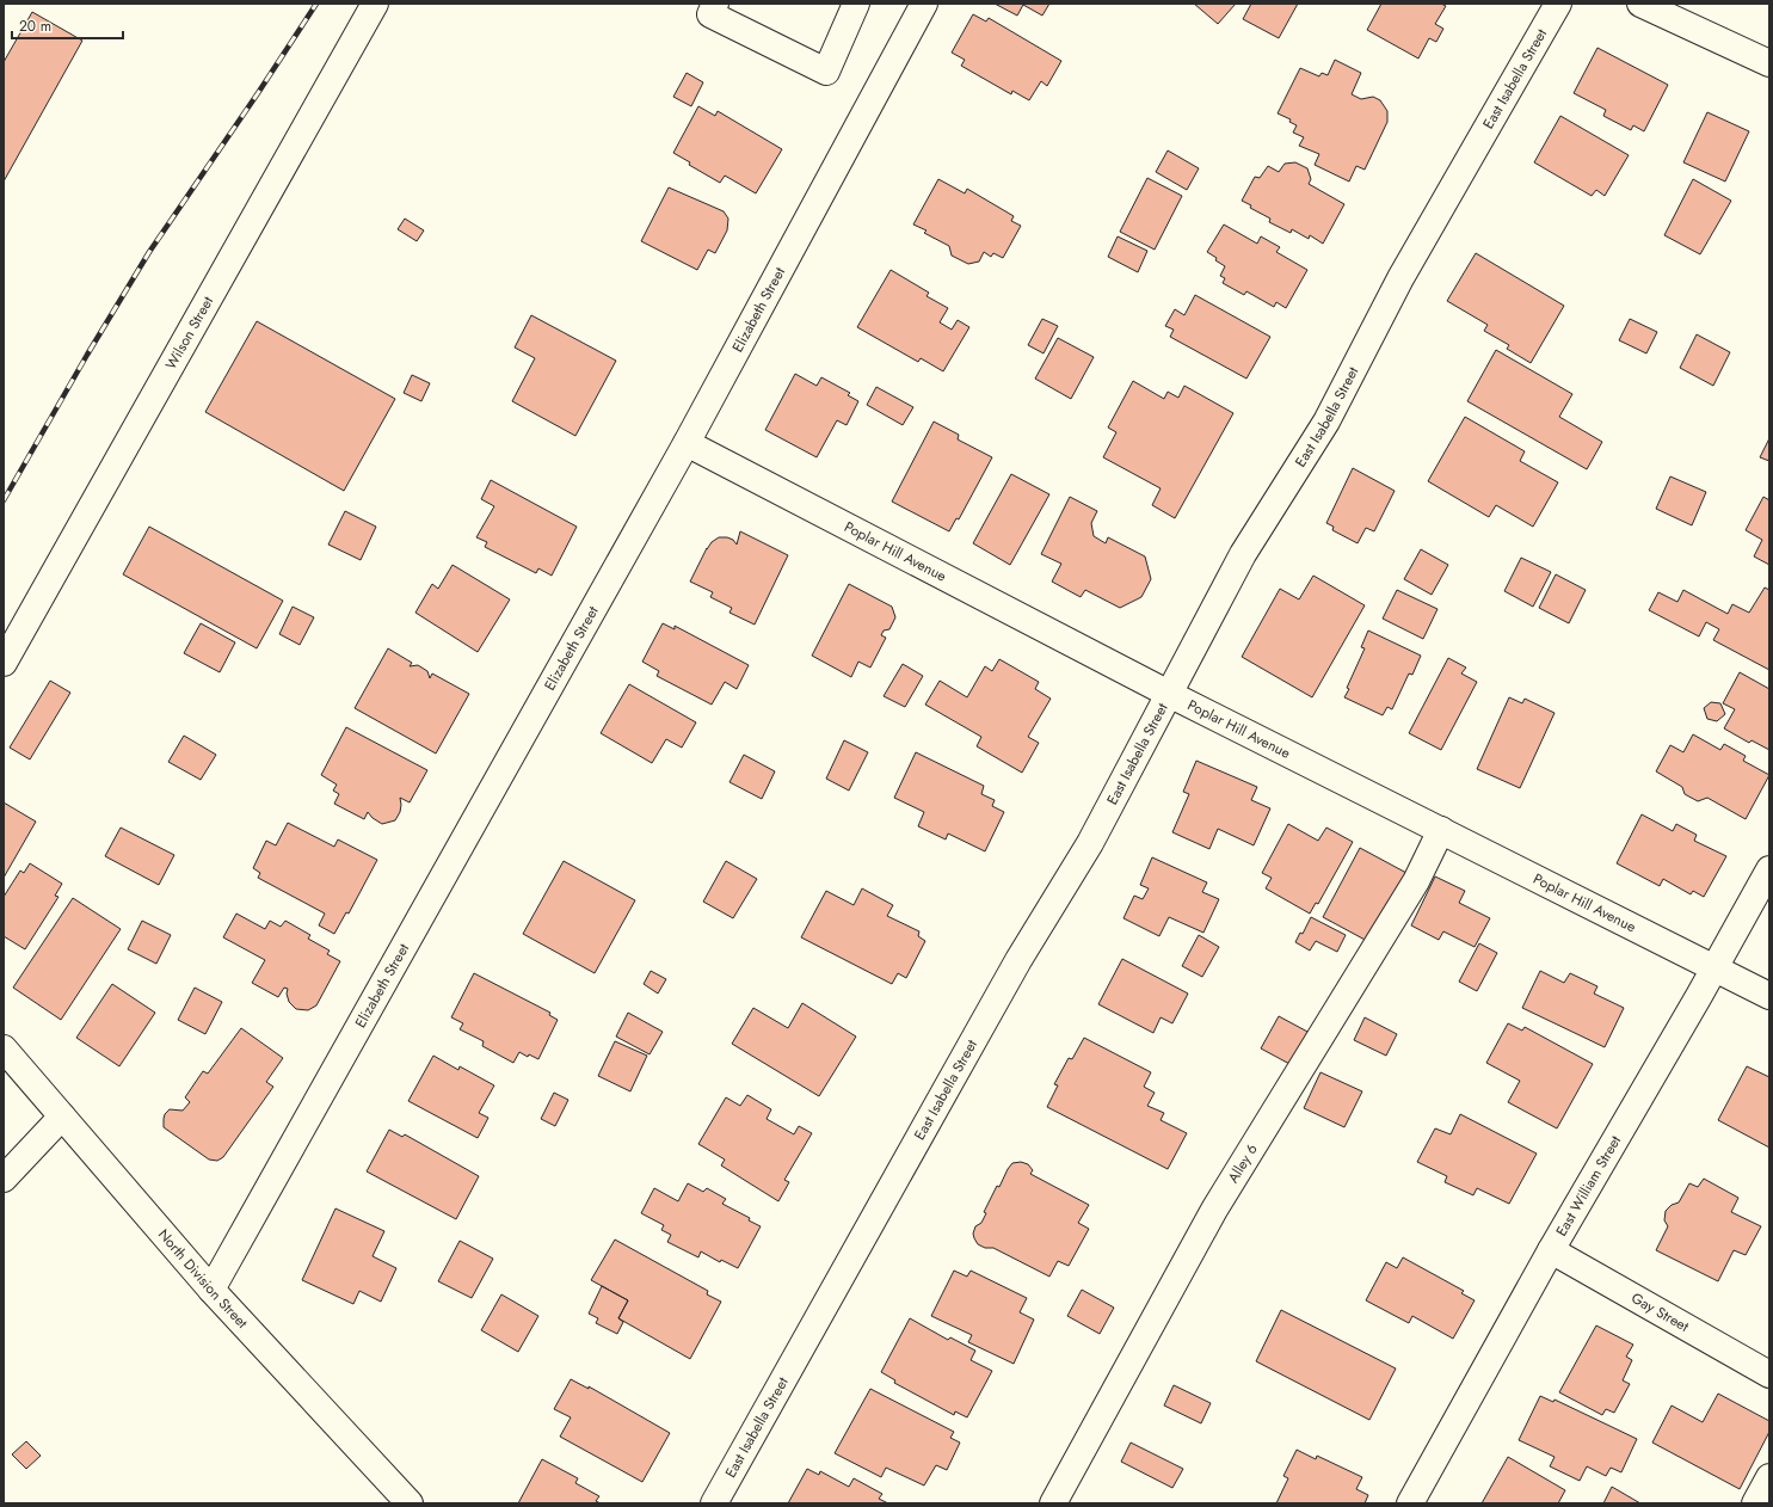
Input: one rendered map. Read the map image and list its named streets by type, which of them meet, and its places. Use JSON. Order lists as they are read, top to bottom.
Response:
{
  "streets": {
    "street": [
      "East Isabella Street",
      "Elizabeth Street",
      "Wilson Street",
      "Poplar Hill Avenue",
      "Alley 6",
      "East William Street",
      "North Division Street",
      "Gay Street"
    ]
  },
  "crossings": [
    ["East Isabella Street", "Poplar Hill Avenue"],
    ["Elizabeth Street", "Poplar Hill Avenue"],
    ["Elizabeth Street", "North Division Street"],
    ["Poplar Hill Avenue", "Alley 6"],
    ["Poplar Hill Avenue", "East William Street"],
    ["East William Street", "Gay Street"]
  ],
  "scale_bar": "20 m"
}
